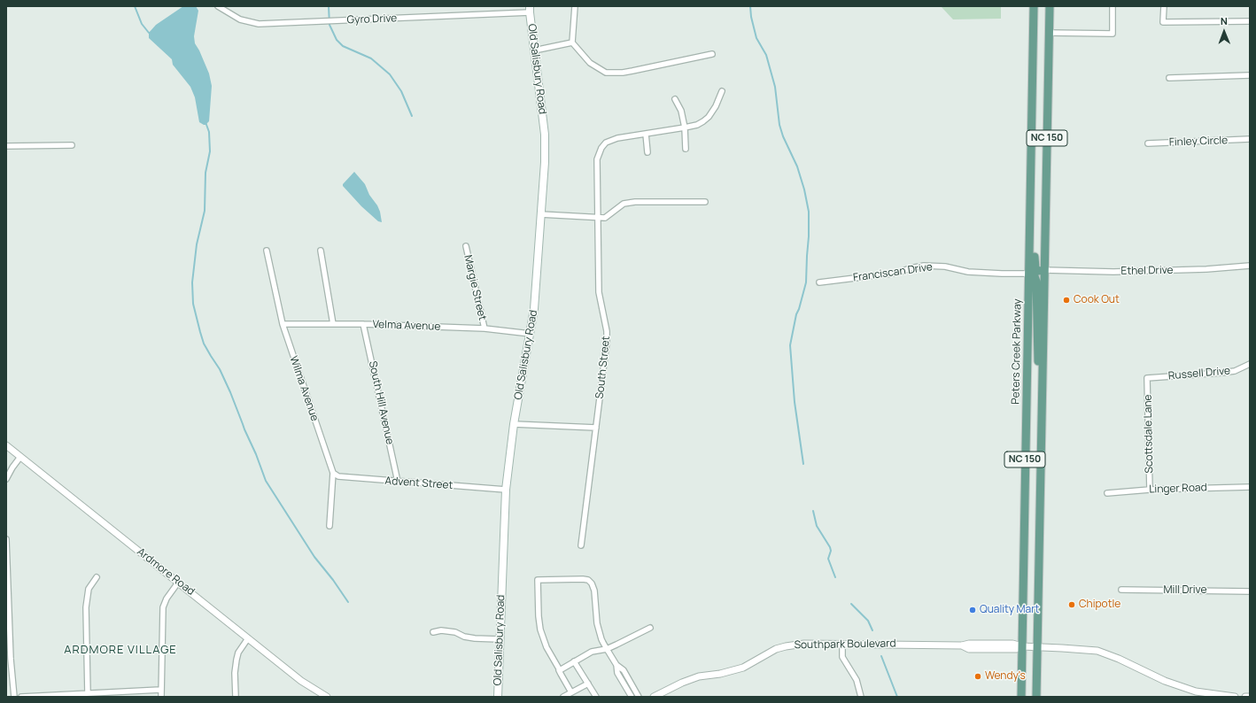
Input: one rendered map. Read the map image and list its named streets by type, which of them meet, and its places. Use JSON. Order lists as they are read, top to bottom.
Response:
{
  "streets": {
    "main road": ["Old Salisbury Road", "NC 150", "Peters Creek Parkway"],
    "street": [
      "Gyro Drive",
      "Finley Circle",
      "Ethel Drive",
      "Franciscan Drive",
      "Margie Street",
      "Velma Avenue",
      "South Street",
      "Russell Drive",
      "Wilma Avenue",
      "South Hill Avenue",
      "Scottsdale Lane",
      "Advent Street",
      "Linger Road",
      "Ardmore Road",
      "Mill Drive",
      "Southpark Boulevard"
    ]
  },
  "crossings": [
    ["Gyro Drive", "Old Salisbury Road"],
    ["Old Salisbury Road", "Velma Avenue"],
    ["Old Salisbury Road", "Advent Street"],
    ["NC 150", "Ethel Drive"],
    ["NC 150", "Southpark Boulevard"],
    ["Franciscan Drive", "Peters Creek Parkway"],
    ["Margie Street", "Velma Avenue"],
    ["Velma Avenue", "Wilma Avenue"],
    ["Velma Avenue", "South Hill Avenue"],
    ["Peters Creek Parkway", "Southpark Boulevard"],
    ["Russell Drive", "Scottsdale Lane"],
    ["Wilma Avenue", "Advent Street"],
    ["South Hill Avenue", "Advent Street"],
    ["Scottsdale Lane", "Linger Road"]
  ],
  "districts": ["ARDMORE VILLAGE"],
  "places": [
    "Cook Out",
    "Chipotle",
    "Quality Mart",
    "Wendy's"
  ],
  "north": "top"
}
